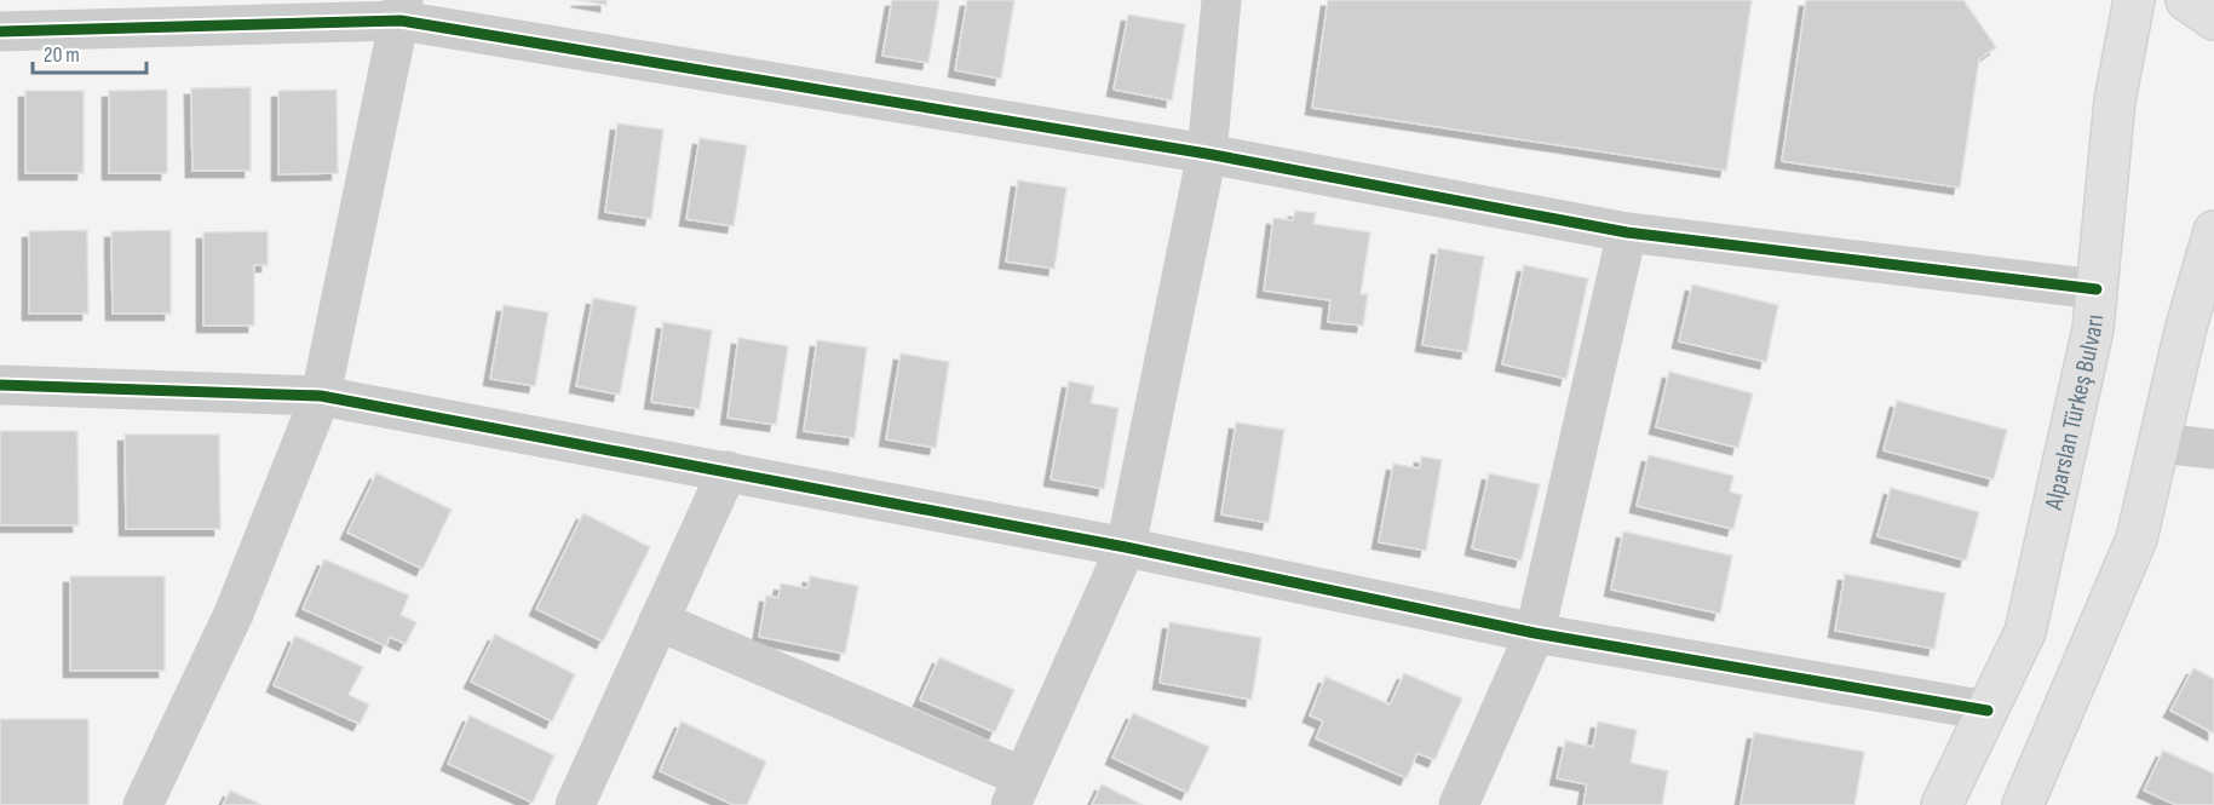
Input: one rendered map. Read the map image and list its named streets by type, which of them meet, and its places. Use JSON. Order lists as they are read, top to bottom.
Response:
{
  "streets": {
    "main road": ["Alparslan Türkeş Bulvarı"]
  },
  "scale_bar": "20 m"
}
